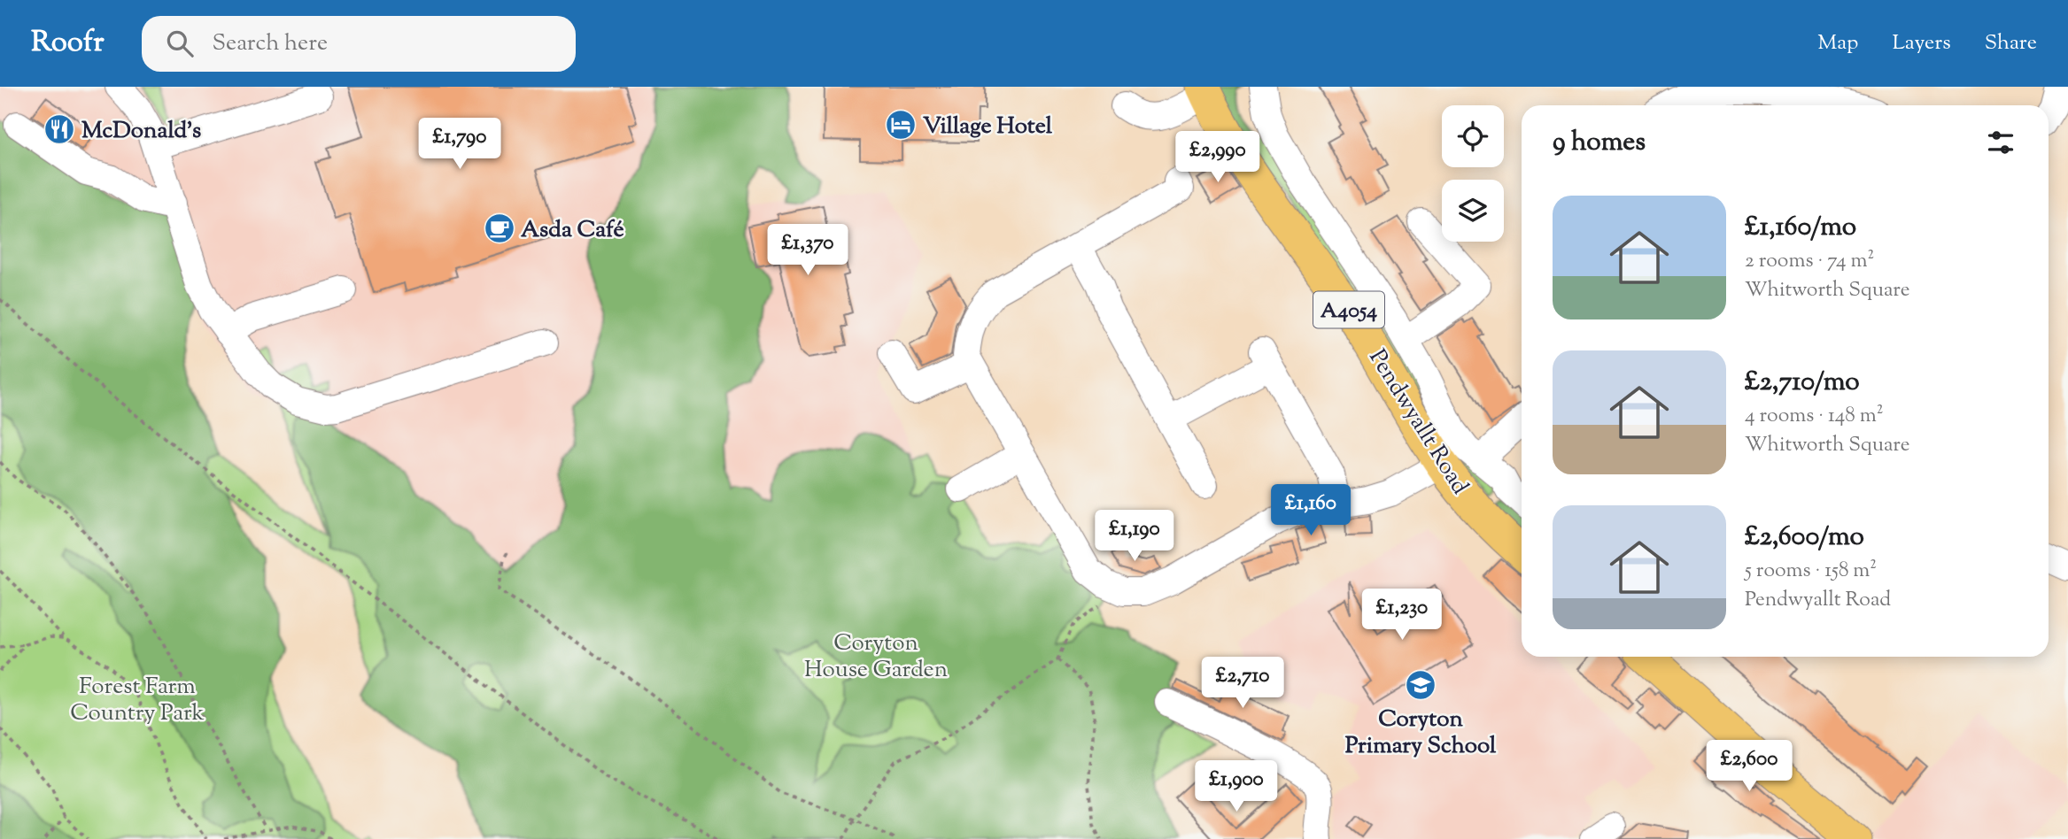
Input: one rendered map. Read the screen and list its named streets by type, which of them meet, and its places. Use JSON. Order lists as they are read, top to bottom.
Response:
{
  "streets": {
    "main road": ["A4054", "Pendwyallt Road"]
  },
  "parks": ["Coryton House Garden", "Forest Farm Country Park"],
  "places": {
    "hotel": ["Village Hotel"],
    "restaurant": ["McDonald's"],
    "cafe": ["Asda Café"],
    "school or university": ["Coryton Primary School"]
  },
  "page": {
    "header": "Roofr",
    "search": "Search here",
    "nav": ["Map", "Layers", "Share"],
    "heading": "9 homes",
    "price": [
      "£1,790",
      "£2,990",
      "£1,370",
      "£1,160",
      "£1,190",
      "£1,230",
      "£2,710",
      "£2,600",
      "£1,900"
    ],
    "list": [
      {
        "name": "£1,160/mo",
        "note": "2 rooms · 74 m² · Whitworth Square"
      },
      {
        "name": "£2,710/mo",
        "note": "4 rooms · 148 m² · Whitworth Square"
      },
      {
        "name": "£2,600/mo",
        "note": "5 rooms · 158 m² · Pendwyallt Road"
      }
    ]
  }
}
